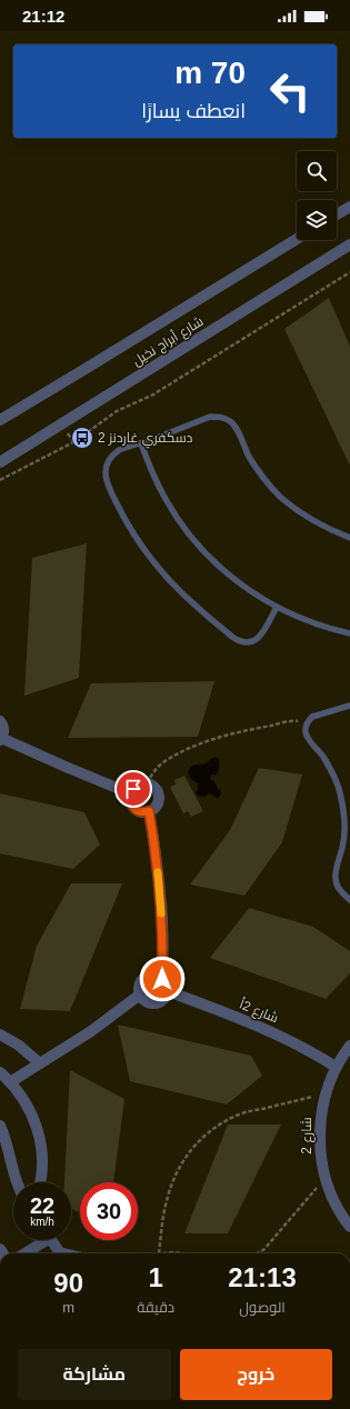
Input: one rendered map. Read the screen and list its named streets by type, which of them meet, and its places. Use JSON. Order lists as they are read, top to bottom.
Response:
{
  "streets": {
    "street": ["شارع أبراج نخيل", "شارع 2أ", "شارع 2"]
  },
  "crossings": [
    ["شارع 2أ", "شارع 2"]
  ],
  "places": {
    "bus stop": ["دسكفري غاردنز 2"]
  },
  "page": {
    "status": "21:12",
    "turn": ["70 m", "انعطف يسارًا"],
    "speed": "22 km/h",
    "limit": "30",
    "eta": [
      "21:13",
      "الوصول",
      "1",
      "دقيقة",
      "90",
      "m"
    ],
    "buttons": ["خروج", "مشاركة"]
  }
}
